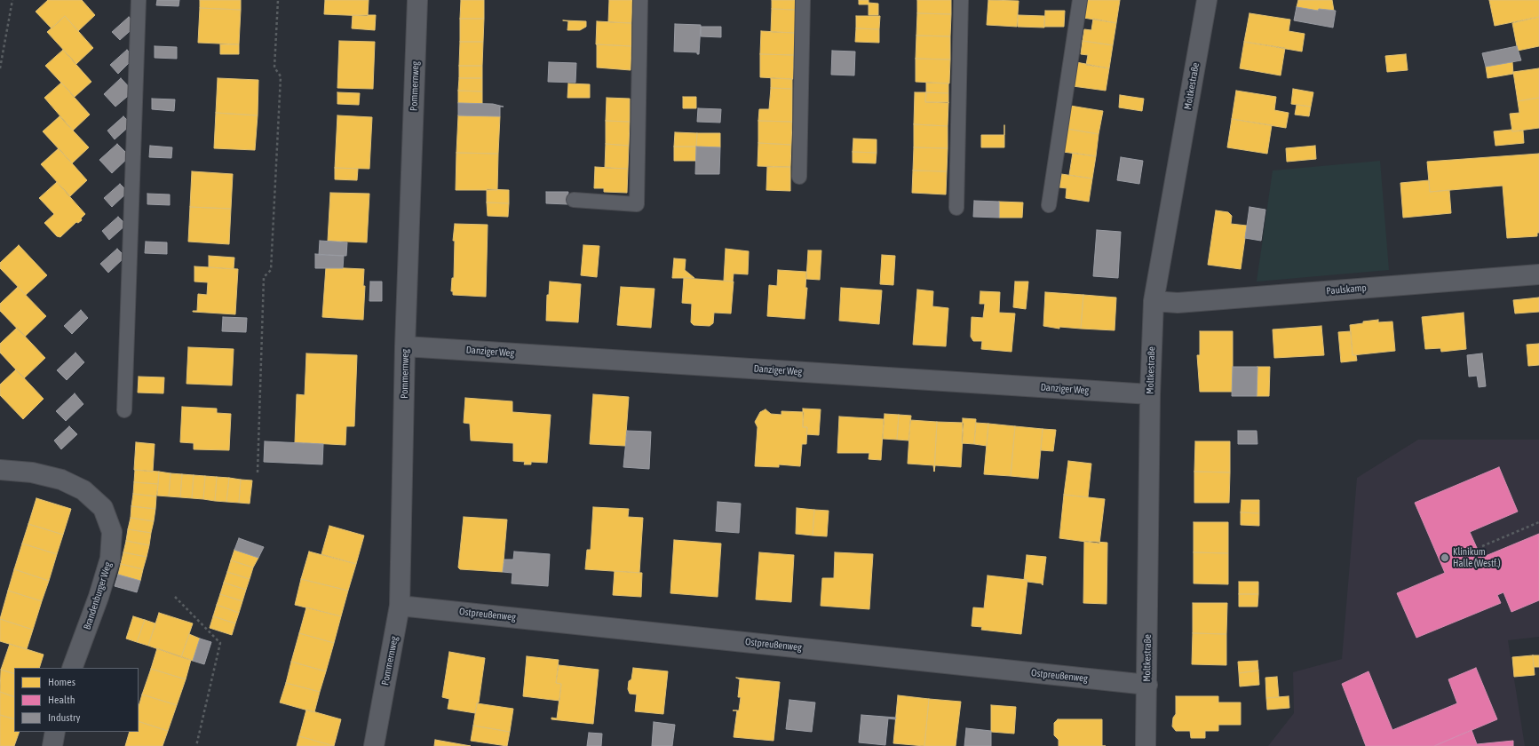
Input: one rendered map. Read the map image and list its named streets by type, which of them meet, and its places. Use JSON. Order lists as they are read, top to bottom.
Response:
{
  "streets": {
    "street": [
      "Pommernweg",
      "Moltkestraße",
      "Paulskamp",
      "Danziger Weg",
      "Brandenburger Weg",
      "Ostpreußenweg"
    ]
  },
  "crossings": [
    ["Pommernweg", "Danziger Weg"],
    ["Pommernweg", "Ostpreußenweg"],
    ["Moltkestraße", "Paulskamp"],
    ["Moltkestraße", "Danziger Weg"],
    ["Moltkestraße", "Ostpreußenweg"]
  ],
  "places": ["Klinikum Halle (Westf.)"],
  "legend": ["Homes", "Health", "Industry"]
}
